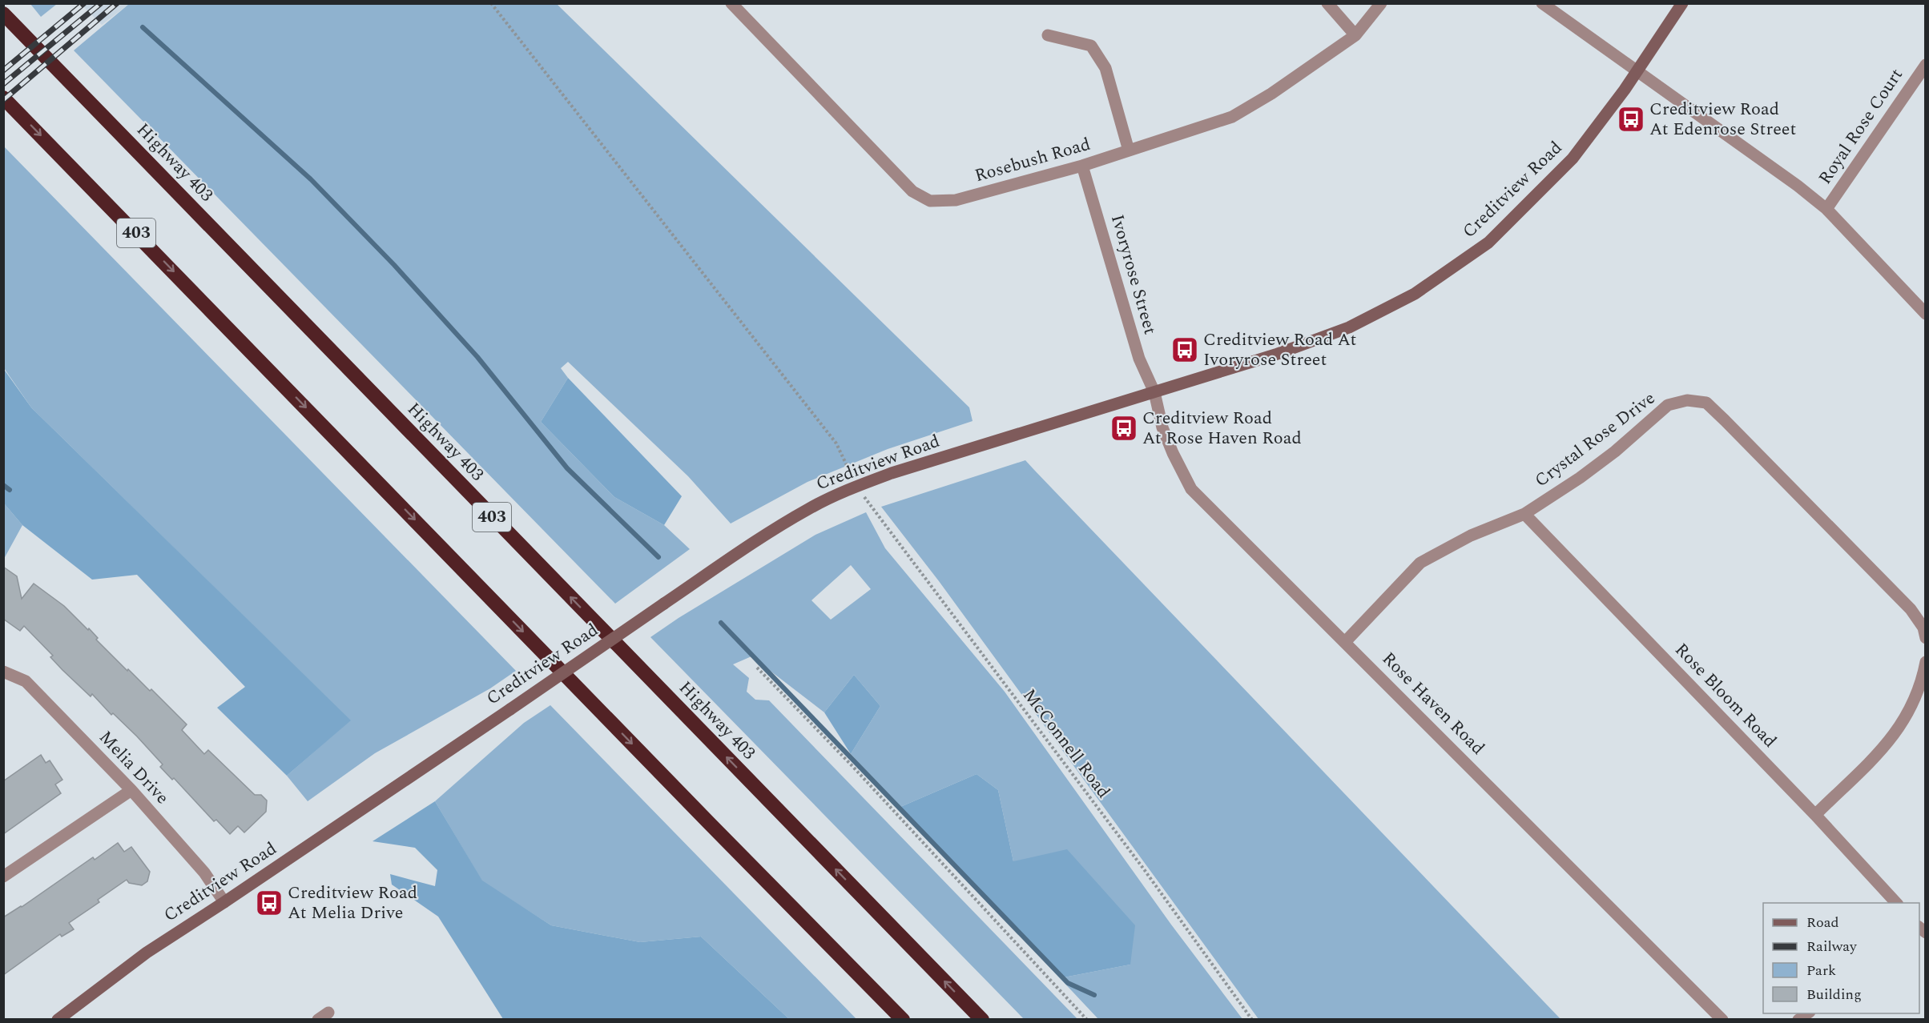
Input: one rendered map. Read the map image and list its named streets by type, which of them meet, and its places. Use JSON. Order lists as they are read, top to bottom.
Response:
{
  "streets": {
    "highway": ["Highway 403", "403"],
    "main road": ["Creditview Road"],
    "street": [
      "Royal Rose Court",
      "Rosebush Road",
      "Ivoryrose Street",
      "Crystal Rose Drive",
      "Rose Bloom Road",
      "Rose Haven Road",
      "Melia Drive"
    ],
    "path": ["McConnell Road"]
  },
  "crossings": [
    ["Rosebush Road", "Ivoryrose Street"],
    ["Creditview Road", "Ivoryrose Street"],
    ["Creditview Road", "Rose Haven Road"],
    ["Creditview Road", "McConnell Road"],
    ["Creditview Road", "Melia Drive"],
    ["Ivoryrose Street", "Rose Haven Road"],
    ["Crystal Rose Drive", "Rose Bloom Road"],
    ["Crystal Rose Drive", "Rose Haven Road"]
  ],
  "places": {
    "bus stop": [
      "Creditview Road At Edenrose Street",
      "Creditview Road At Ivoryrose Street",
      "Creditview Road At Rose Haven Road",
      "Creditview Road At Melia Drive"
    ]
  },
  "legend": [
    "Road",
    "Railway",
    "Park",
    "Building"
  ]
}
